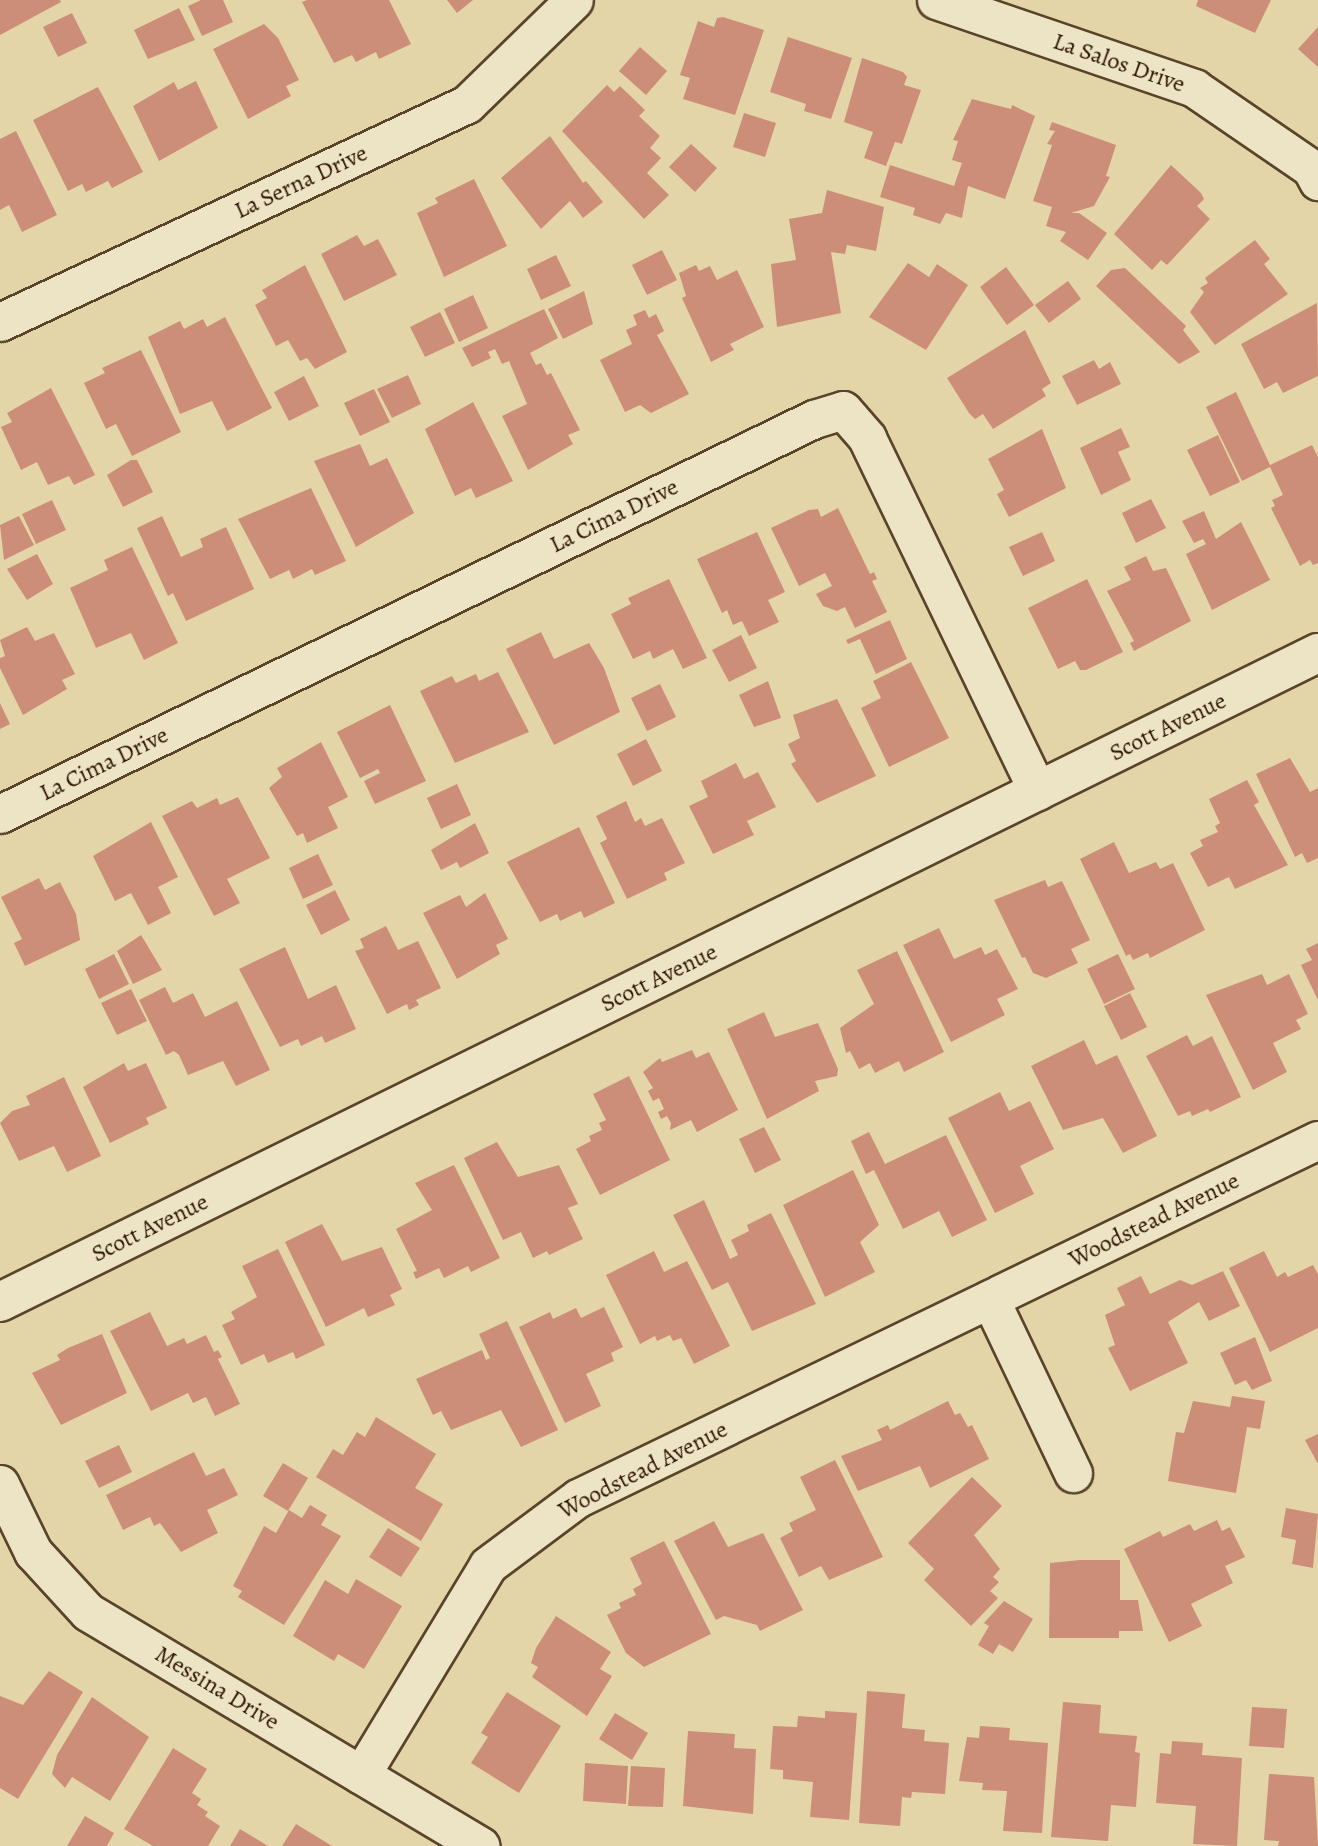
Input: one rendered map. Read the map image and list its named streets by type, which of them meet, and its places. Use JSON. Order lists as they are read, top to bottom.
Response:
{
  "streets": {
    "street": [
      "La Salos Drive",
      "La Serna Drive",
      "La Cima Drive",
      "Scott Avenue",
      "Woodstead Avenue",
      "Messina Drive"
    ]
  },
  "crossings": [
    ["La Cima Drive", "Scott Avenue"],
    ["Woodstead Avenue", "Messina Drive"]
  ]
}
